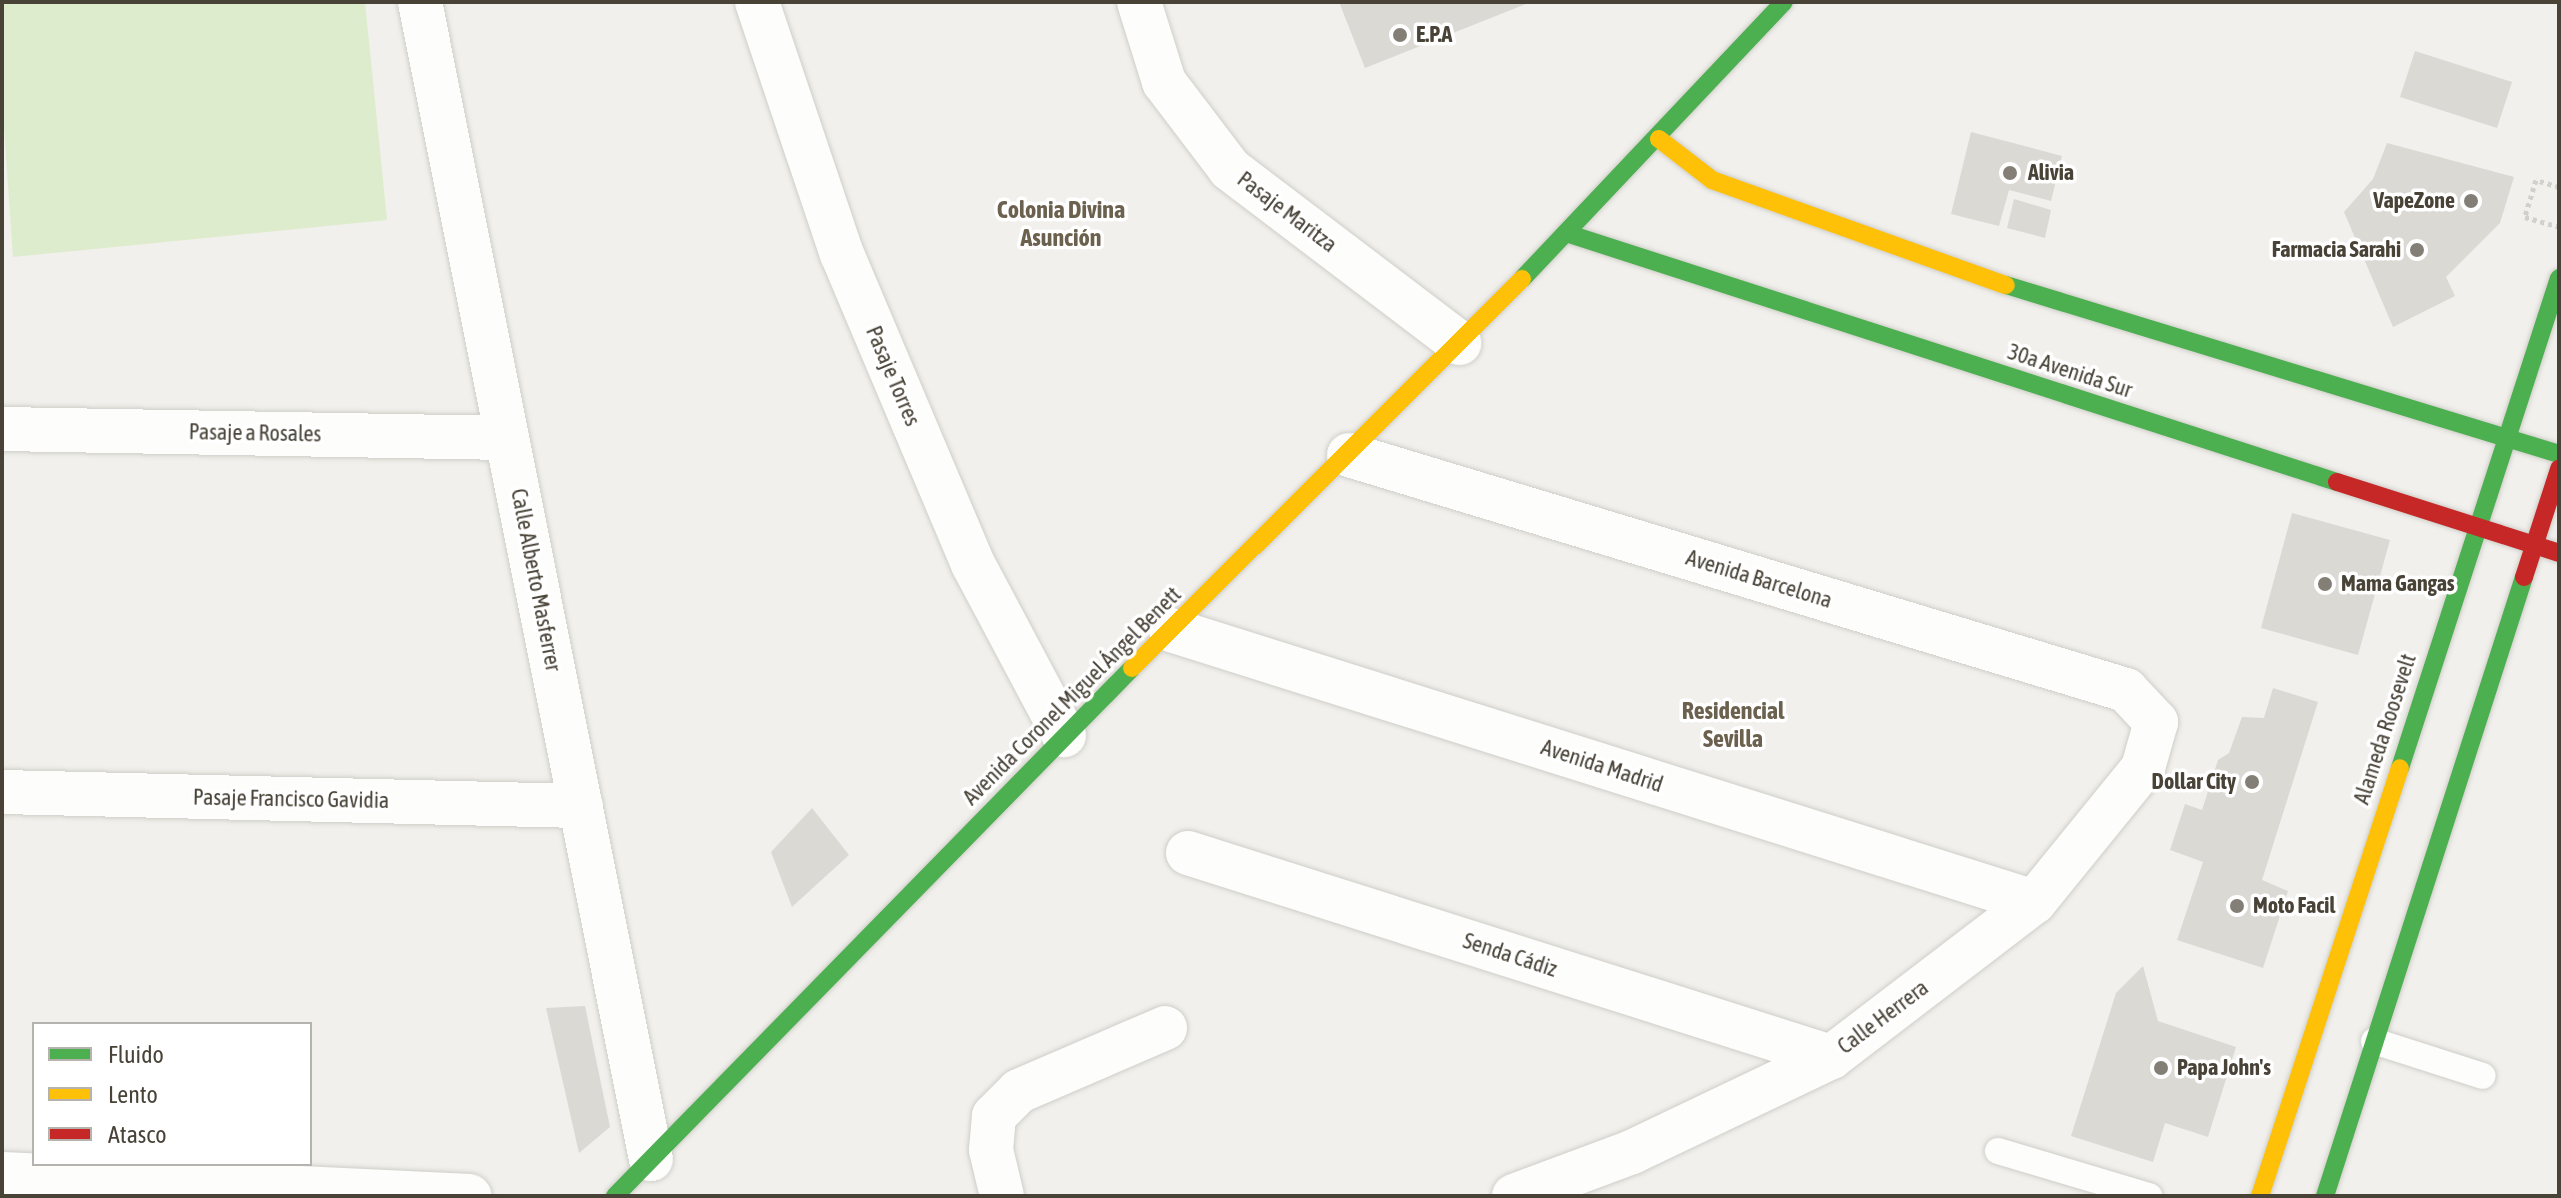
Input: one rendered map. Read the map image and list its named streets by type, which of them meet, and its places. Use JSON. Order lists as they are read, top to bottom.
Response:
{
  "streets": {
    "main road": ["30a Avenida Sur", "Avenida Coronel Miguel Ángel Benett", "Alameda Roosevelt"],
    "street": [
      "Pasaje Maritza",
      "Pasaje Torres",
      "Pasaje a Rosales",
      "Avenida Barcelona",
      "Calle Alberto Masferrer",
      "Avenida Madrid",
      "Pasaje Francisco Gavidia",
      "Senda Cádiz",
      "Calle Herrera"
    ]
  },
  "crossings": [
    ["Pasaje Maritza", "Avenida Coronel Miguel Ángel Benett"],
    ["30a Avenida Sur", "Avenida Coronel Miguel Ángel Benett"],
    ["30a Avenida Sur", "Alameda Roosevelt"],
    ["Pasaje Torres", "Avenida Coronel Miguel Ángel Benett"],
    ["Pasaje a Rosales", "Calle Alberto Masferrer"],
    ["Avenida Barcelona", "Avenida Coronel Miguel Ángel Benett"],
    ["Avenida Barcelona", "Calle Herrera"],
    ["Calle Alberto Masferrer", "Avenida Coronel Miguel Ángel Benett"],
    ["Calle Alberto Masferrer", "Pasaje Francisco Gavidia"],
    ["Avenida Coronel Miguel Ángel Benett", "Avenida Madrid"],
    ["Avenida Madrid", "Calle Herrera"],
    ["Senda Cádiz", "Calle Herrera"]
  ],
  "districts": ["Colonia Divina Asunción", "Residencial Sevilla"],
  "places": [
    "E.P.A",
    "Alivia",
    "VapeZone",
    "Farmacia Sarahi",
    "Mama Gangas",
    "Dollar City",
    "Moto Facil",
    "Papa John's"
  ],
  "legend": ["Fluido", "Lento", "Atasco"]
}
